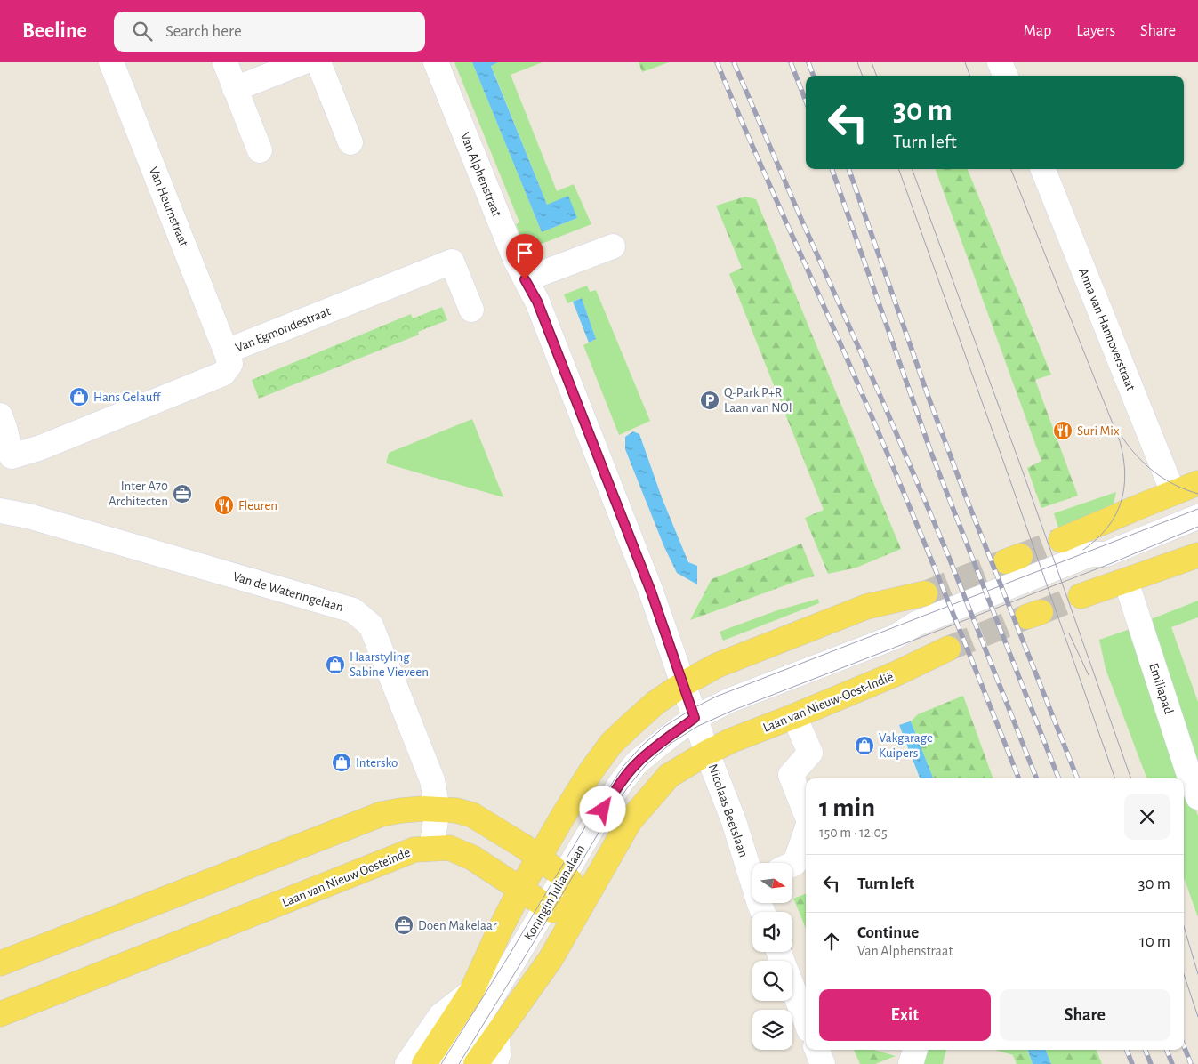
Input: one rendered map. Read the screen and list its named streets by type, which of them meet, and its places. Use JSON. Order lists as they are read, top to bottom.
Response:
{
  "streets": {
    "main road": ["Laan van Nieuw-Oost-Indië", "Laan van Nieuw Oosteinde"],
    "street": [
      "Van Alphenstraat",
      "Van Heurnstraat",
      "Van Egmondestraat",
      "Anna van Hannoverstraat",
      "Van de Wateringelaan",
      "Emiliapad",
      "Nicolaas Beetslaan",
      "Koningin Julianalaan"
    ]
  },
  "crossings": [
    ["Van Alphenstraat", "Nicolaas Beetslaan"],
    ["Van Alphenstraat", "Koningin Julianalaan"],
    ["Van Heurnstraat", "Van Egmondestraat"],
    ["Van de Wateringelaan", "Laan van Nieuw Oosteinde"],
    ["Laan van Nieuw-Oost-Indië", "Nicolaas Beetslaan"],
    ["Nicolaas Beetslaan", "Koningin Julianalaan"],
    ["Laan van Nieuw Oosteinde", "Koningin Julianalaan"]
  ],
  "places": {
    "shop": [
      "Hans Gelauff",
      "Haarstyling Sabine Vieveen",
      "Vakgarage Kuipers",
      "Intersko"
    ],
    "parking": ["Q-Park P+R Laan van NOI"],
    "restaurant": ["Suri Mix", "Fleuren"],
    "office": ["Inter A70 Architecten", "Doen Makelaar"]
  },
  "north": "right",
  "page": {
    "header": "Beeline",
    "search": "Search here",
    "nav": ["Map", "Layers", "Share"],
    "turn": ["30 m", "Turn left"],
    "heading": ["1 min", "150 m · 12:05"],
    "list": [
      {
        "name": "Turn left",
        "value": "30 m"
      },
      {
        "name": "Continue",
        "note": "Van Alphenstraat",
        "value": "10 m"
      }
    ],
    "buttons": ["Exit", "Share"]
  }
}
